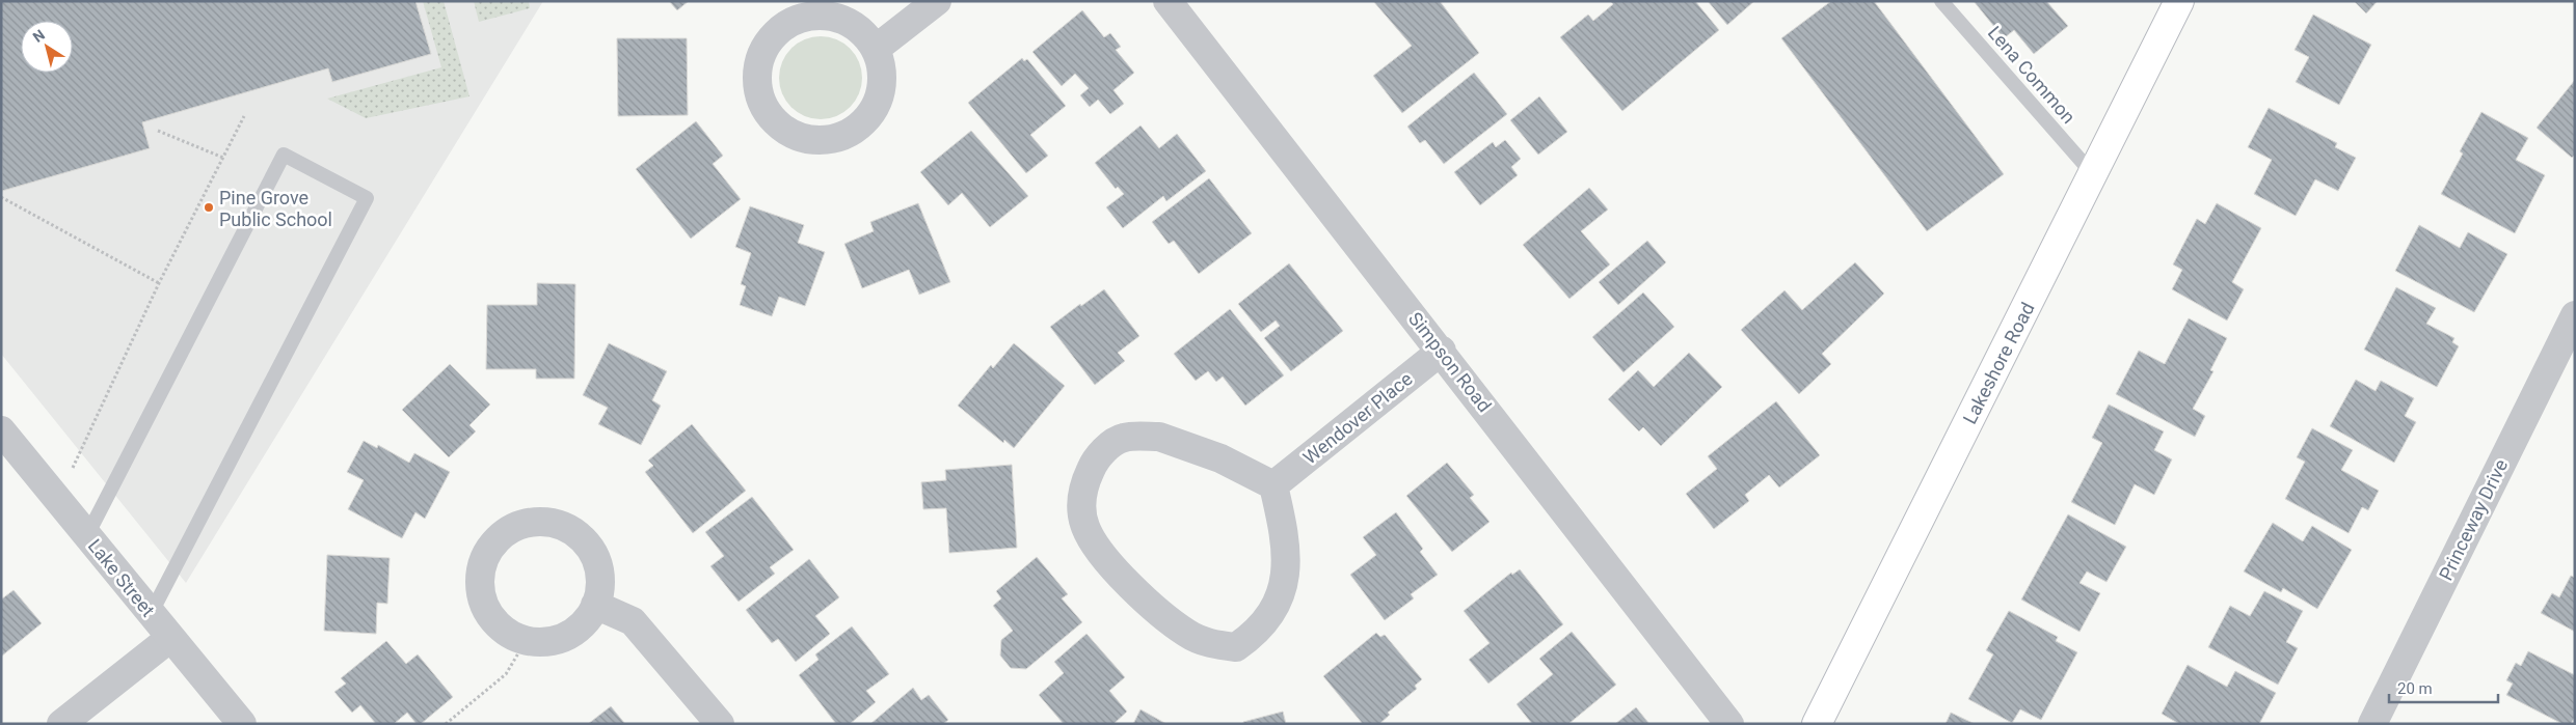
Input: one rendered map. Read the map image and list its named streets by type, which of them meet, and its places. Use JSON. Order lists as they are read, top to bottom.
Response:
{
  "streets": {
    "main road": ["Lakeshore Road"],
    "street": [
      "Simpson Road",
      "Wendover Place",
      "Princeway Drive",
      "Lake Street"
    ],
    "lane": ["Lena Common"]
  },
  "crossings": [
    ["Lena Common", "Lakeshore Road"],
    ["Simpson Road", "Wendover Place"]
  ],
  "places": ["Pine Grove Public School"],
  "scale_bar": "20 m",
  "north": "top left"
}
